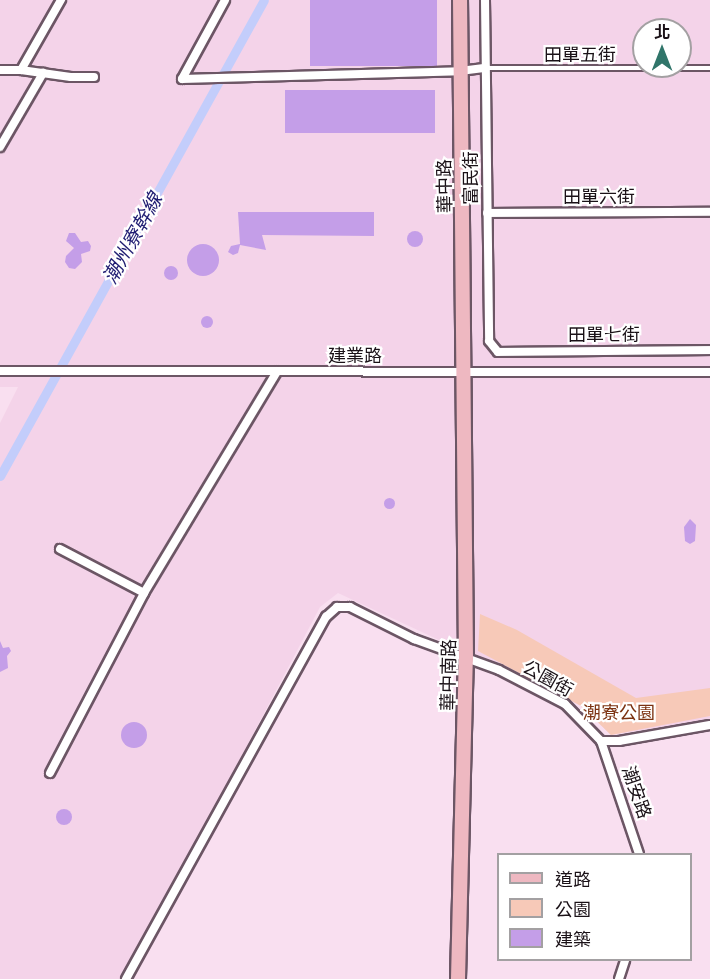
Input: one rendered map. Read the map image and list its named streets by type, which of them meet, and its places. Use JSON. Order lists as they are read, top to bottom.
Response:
{
  "streets": {
    "main road": ["華中路", "華中南路"],
    "street": [
      "富民街",
      "田單六街",
      "田單七街",
      "建業路",
      "公園街",
      "潮安路"
    ],
    "lane": ["田單五街"]
  },
  "crossings": [
    ["田單五街", "富民街"],
    ["富民街", "田單六街"],
    ["富民街", "田單七街"],
    ["華中路", "建業路"],
    ["華中路", "華中南路"],
    ["建業路", "華中南路"],
    ["華中南路", "公園街"],
    ["公園街", "潮安路"]
  ],
  "water": ["潮州寮幹線"],
  "parks": ["潮寮公園"],
  "legend": ["道路", "公園", "建築"],
  "north": "top"
}
